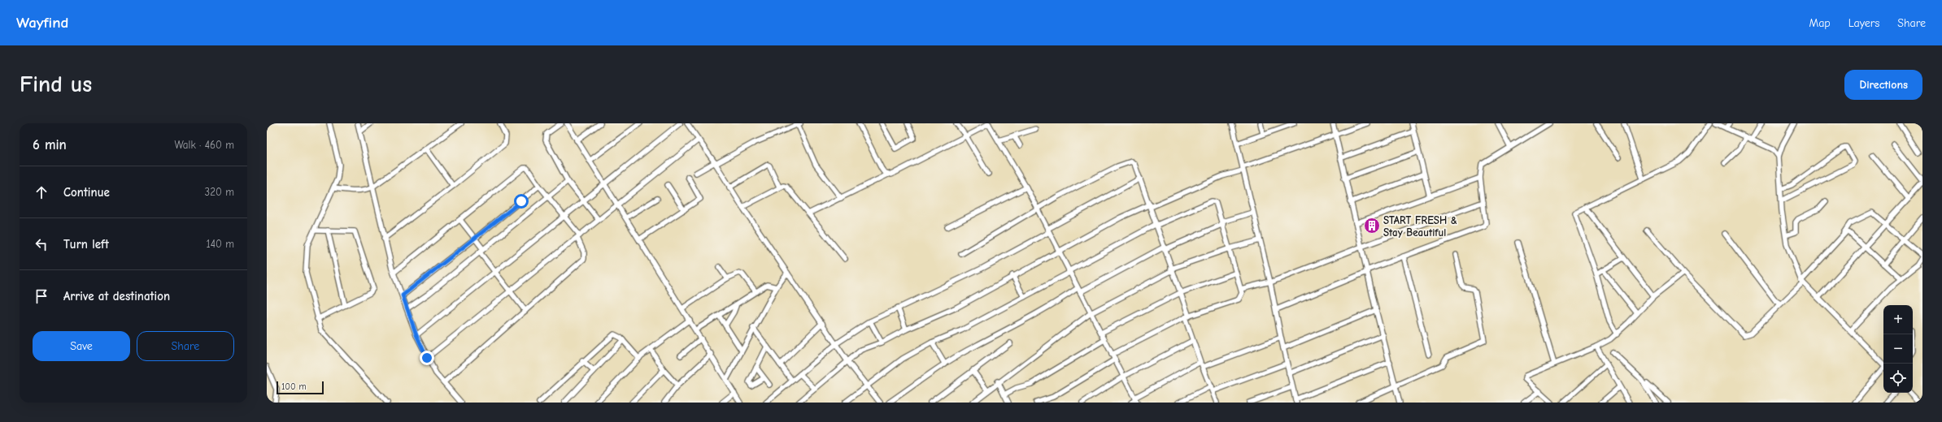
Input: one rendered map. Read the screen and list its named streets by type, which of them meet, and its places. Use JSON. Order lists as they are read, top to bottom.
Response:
{
  "places": {
    "building": ["START FRESH & Stay Beautiful"]
  },
  "scale_bar": "100 m",
  "page": {
    "header": "Wayfind",
    "nav": ["Map", "Layers", "Share"],
    "buttons": [
      "Directions",
      ["Save", "Share"]
    ],
    "title": "Find us",
    "heading": ["6 min", "Walk · 460 m"],
    "list": [
      ["Continue", "320 m"],
      ["Turn left", "140 m"],
      "Arrive at destination"
    ],
    "map_buttons": ["+", "−"],
    "scale": "100 m"
  }
}
